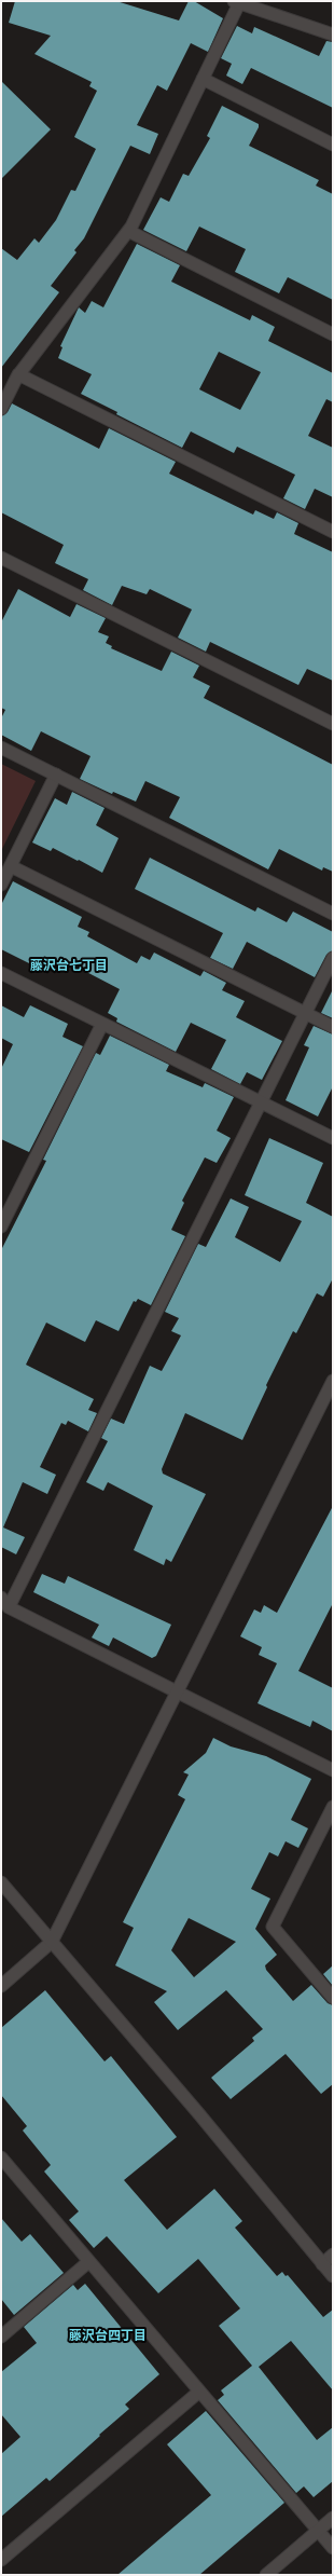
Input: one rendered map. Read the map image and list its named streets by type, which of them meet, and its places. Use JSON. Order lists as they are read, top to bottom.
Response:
{
  "districts": ["藤沢台七丁目", "藤沢台四丁目"]
}
